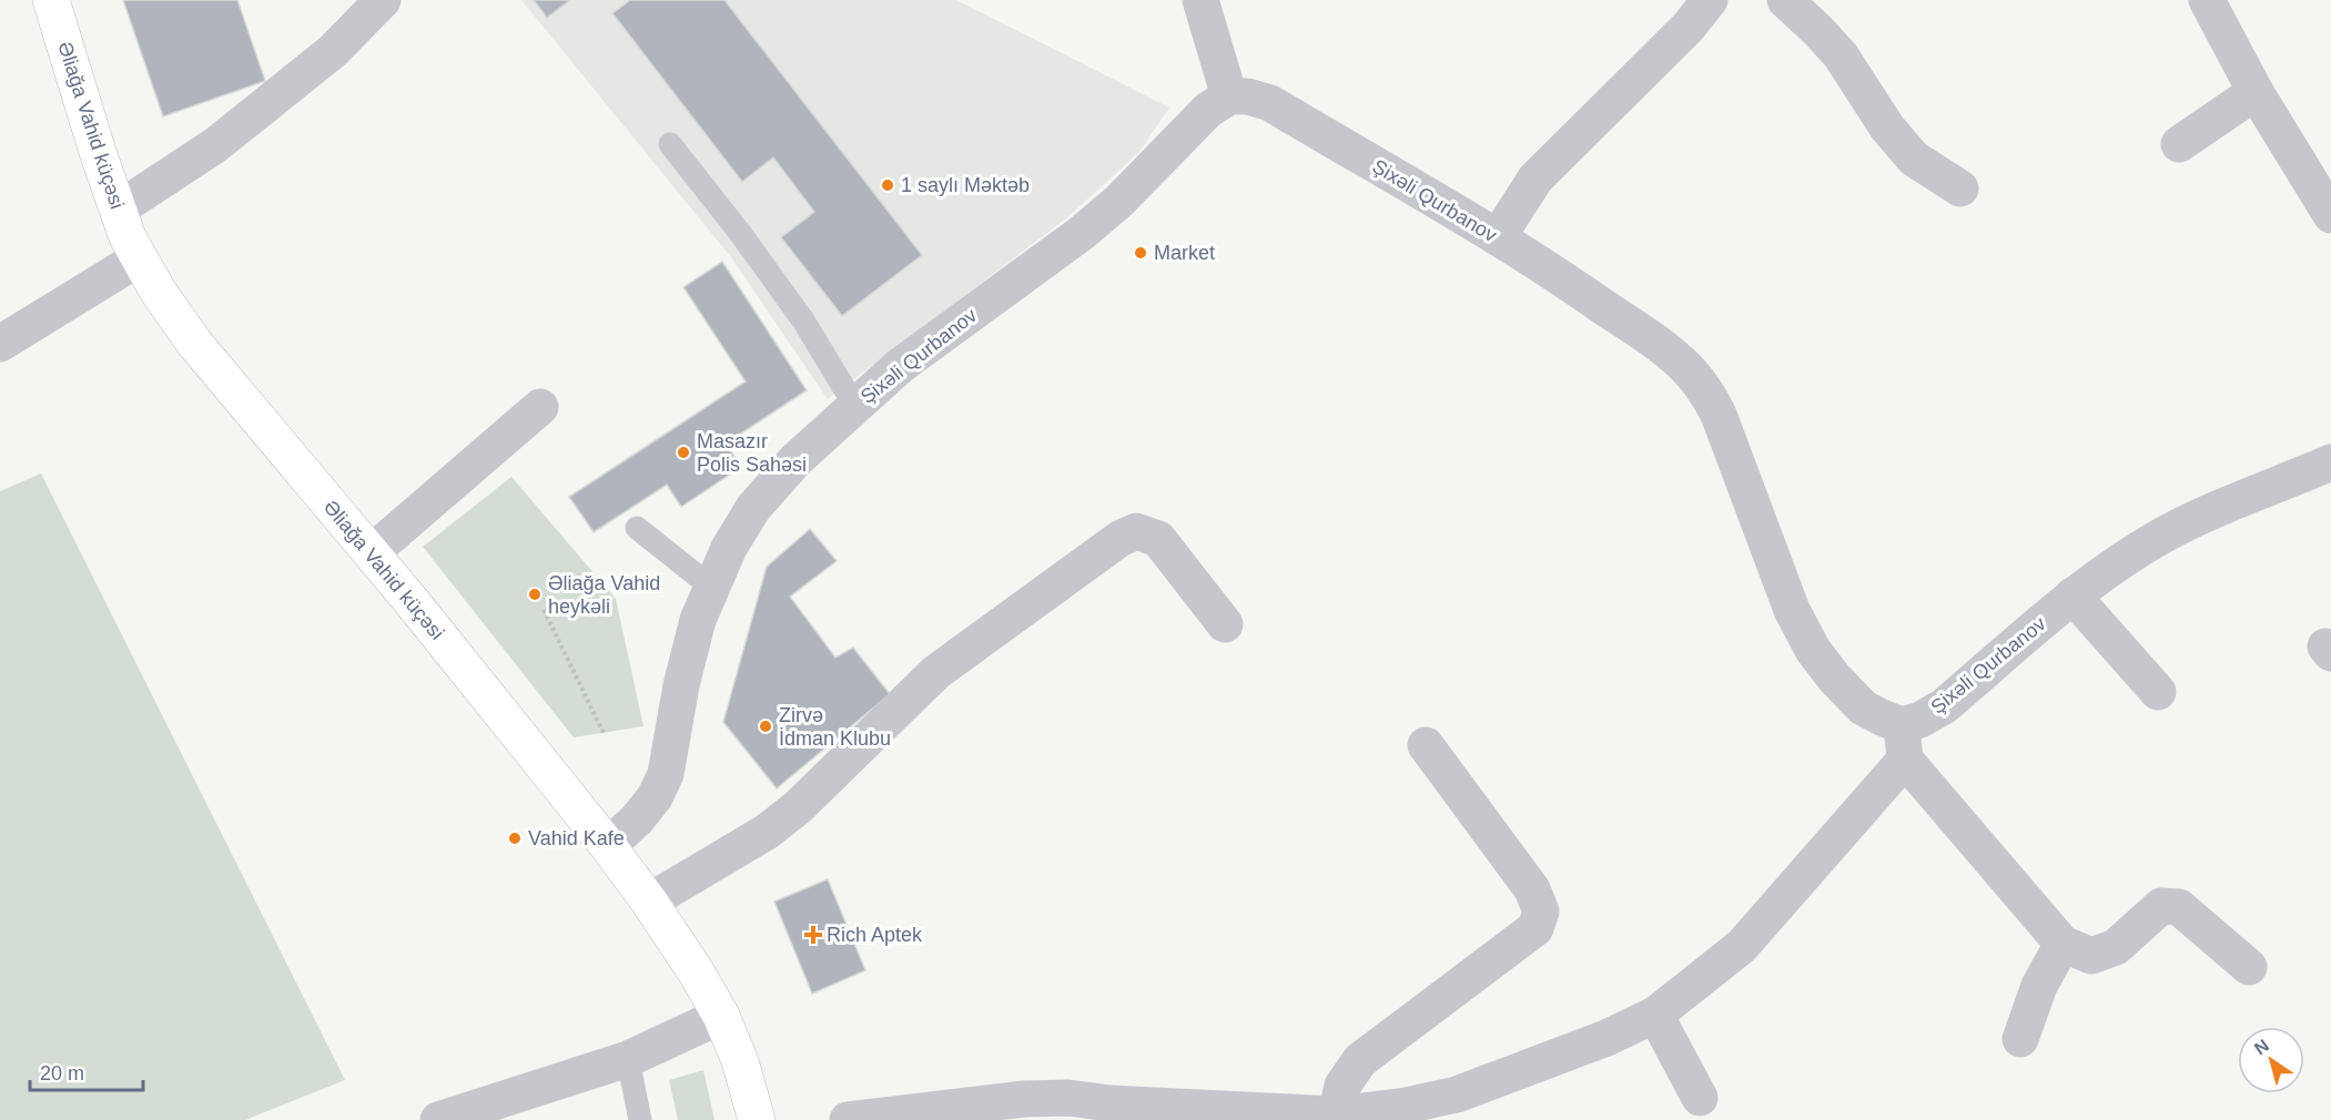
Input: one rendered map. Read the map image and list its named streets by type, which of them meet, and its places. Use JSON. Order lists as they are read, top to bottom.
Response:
{
  "streets": {
    "main road": ["Əliağa Vahid küçəsi"],
    "street": ["Şixəli Qurbanov"]
  },
  "crossings": [
    ["Əliağa Vahid küçəsi", "Şixəli Qurbanov"]
  ],
  "places": {
    "other": [
      "1 saylı Məktəb",
      "Market",
      "Masazır Polis Sahəsi",
      "Əliağa Vahid heykəli",
      "Zirvə İdman Klubu",
      "Vahid Kafe"
    ],
    "health": ["Rich Aptek"]
  },
  "scale_bar": "20 m",
  "north": "top left"
}
